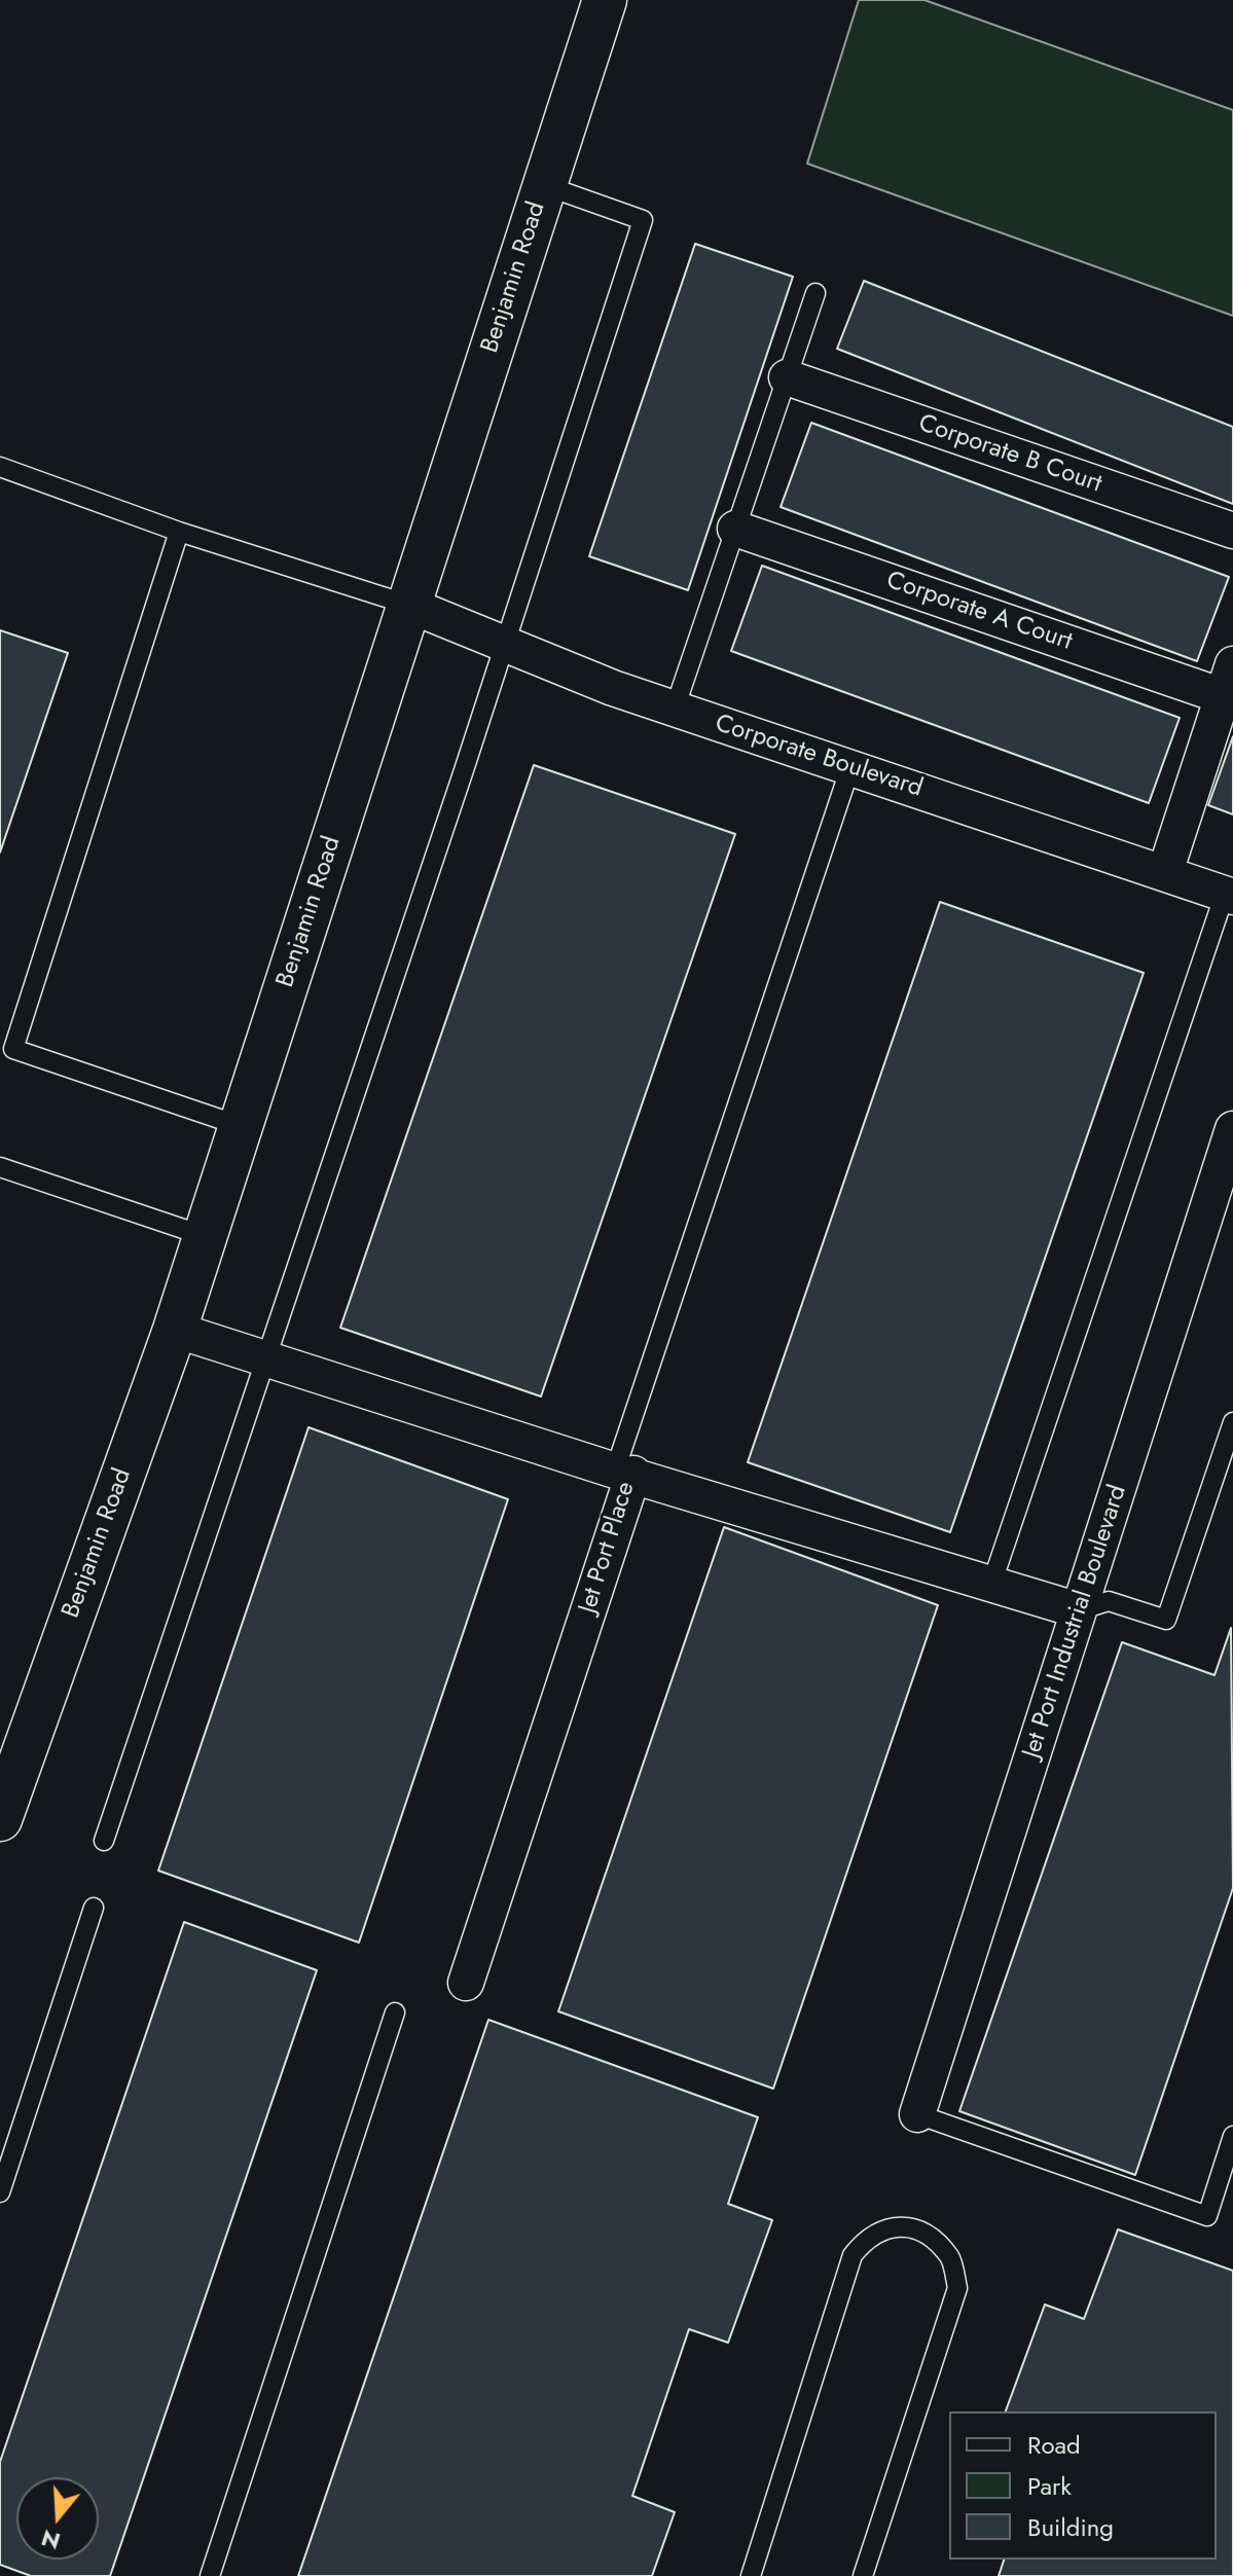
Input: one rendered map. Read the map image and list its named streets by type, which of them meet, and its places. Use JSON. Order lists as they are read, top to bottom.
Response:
{
  "streets": {
    "street": [
      "Benjamin Road",
      "Corporate B Court",
      "Corporate A Court",
      "Corporate Boulevard",
      "Jet Port Place",
      "Jet Port Industrial Boulevard"
    ]
  },
  "crossings": [
    ["Benjamin Road", "Corporate Boulevard"],
    ["Benjamin Road", "Jet Port Place"]
  ],
  "legend": ["Road", "Park", "Building"],
  "north": "bottom"
}
